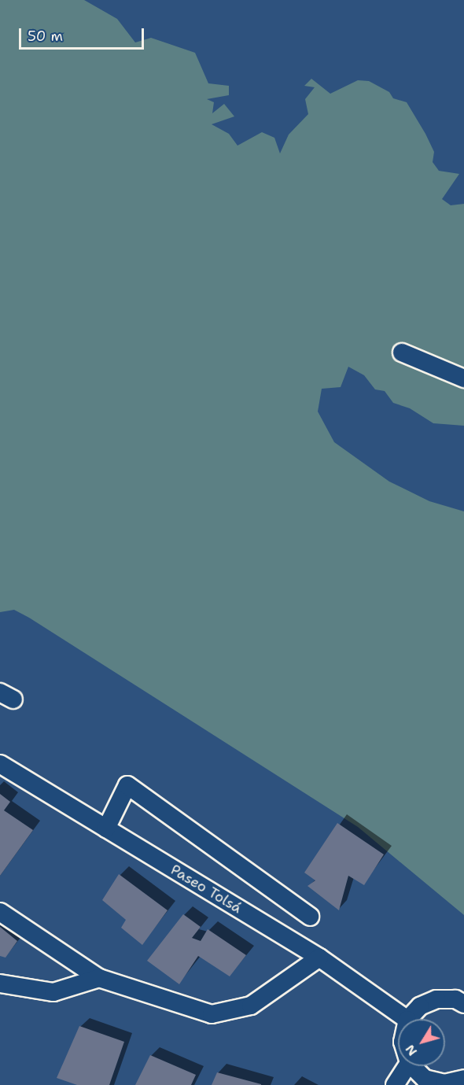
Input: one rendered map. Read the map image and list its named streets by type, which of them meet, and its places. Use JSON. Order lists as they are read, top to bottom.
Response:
{
  "streets": {
    "street": ["Paseo Tolsá"]
  },
  "scale_bar": "50 m",
  "north": "bottom left"
}
